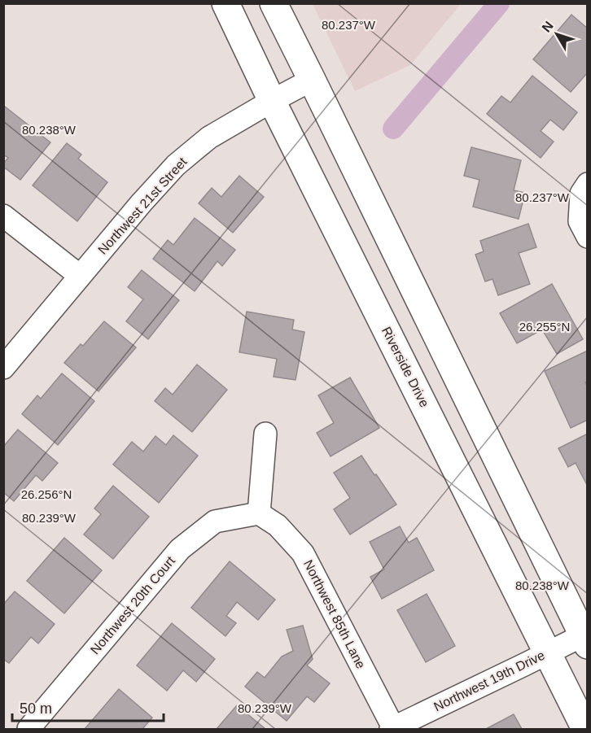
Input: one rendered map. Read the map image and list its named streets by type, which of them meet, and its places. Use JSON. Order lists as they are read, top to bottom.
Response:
{
  "streets": {
    "street": [
      "Northwest 21st Street",
      "Riverside Drive",
      "Northwest 20th Court",
      "Northwest 85th Lane",
      "Northwest 19th Drive"
    ]
  },
  "crossings": [
    ["Northwest 21st Street", "Riverside Drive"],
    ["Riverside Drive", "Northwest 19th Drive"],
    ["Northwest 20th Court", "Northwest 85th Lane"],
    ["Northwest 85th Lane", "Northwest 19th Drive"]
  ],
  "scale_bar": "50 m",
  "north": "top left",
  "coordinates": [
    "80.237°W",
    "80.238°W",
    "26.255°N",
    "26.256°N",
    "80.239°W"
  ]
}
